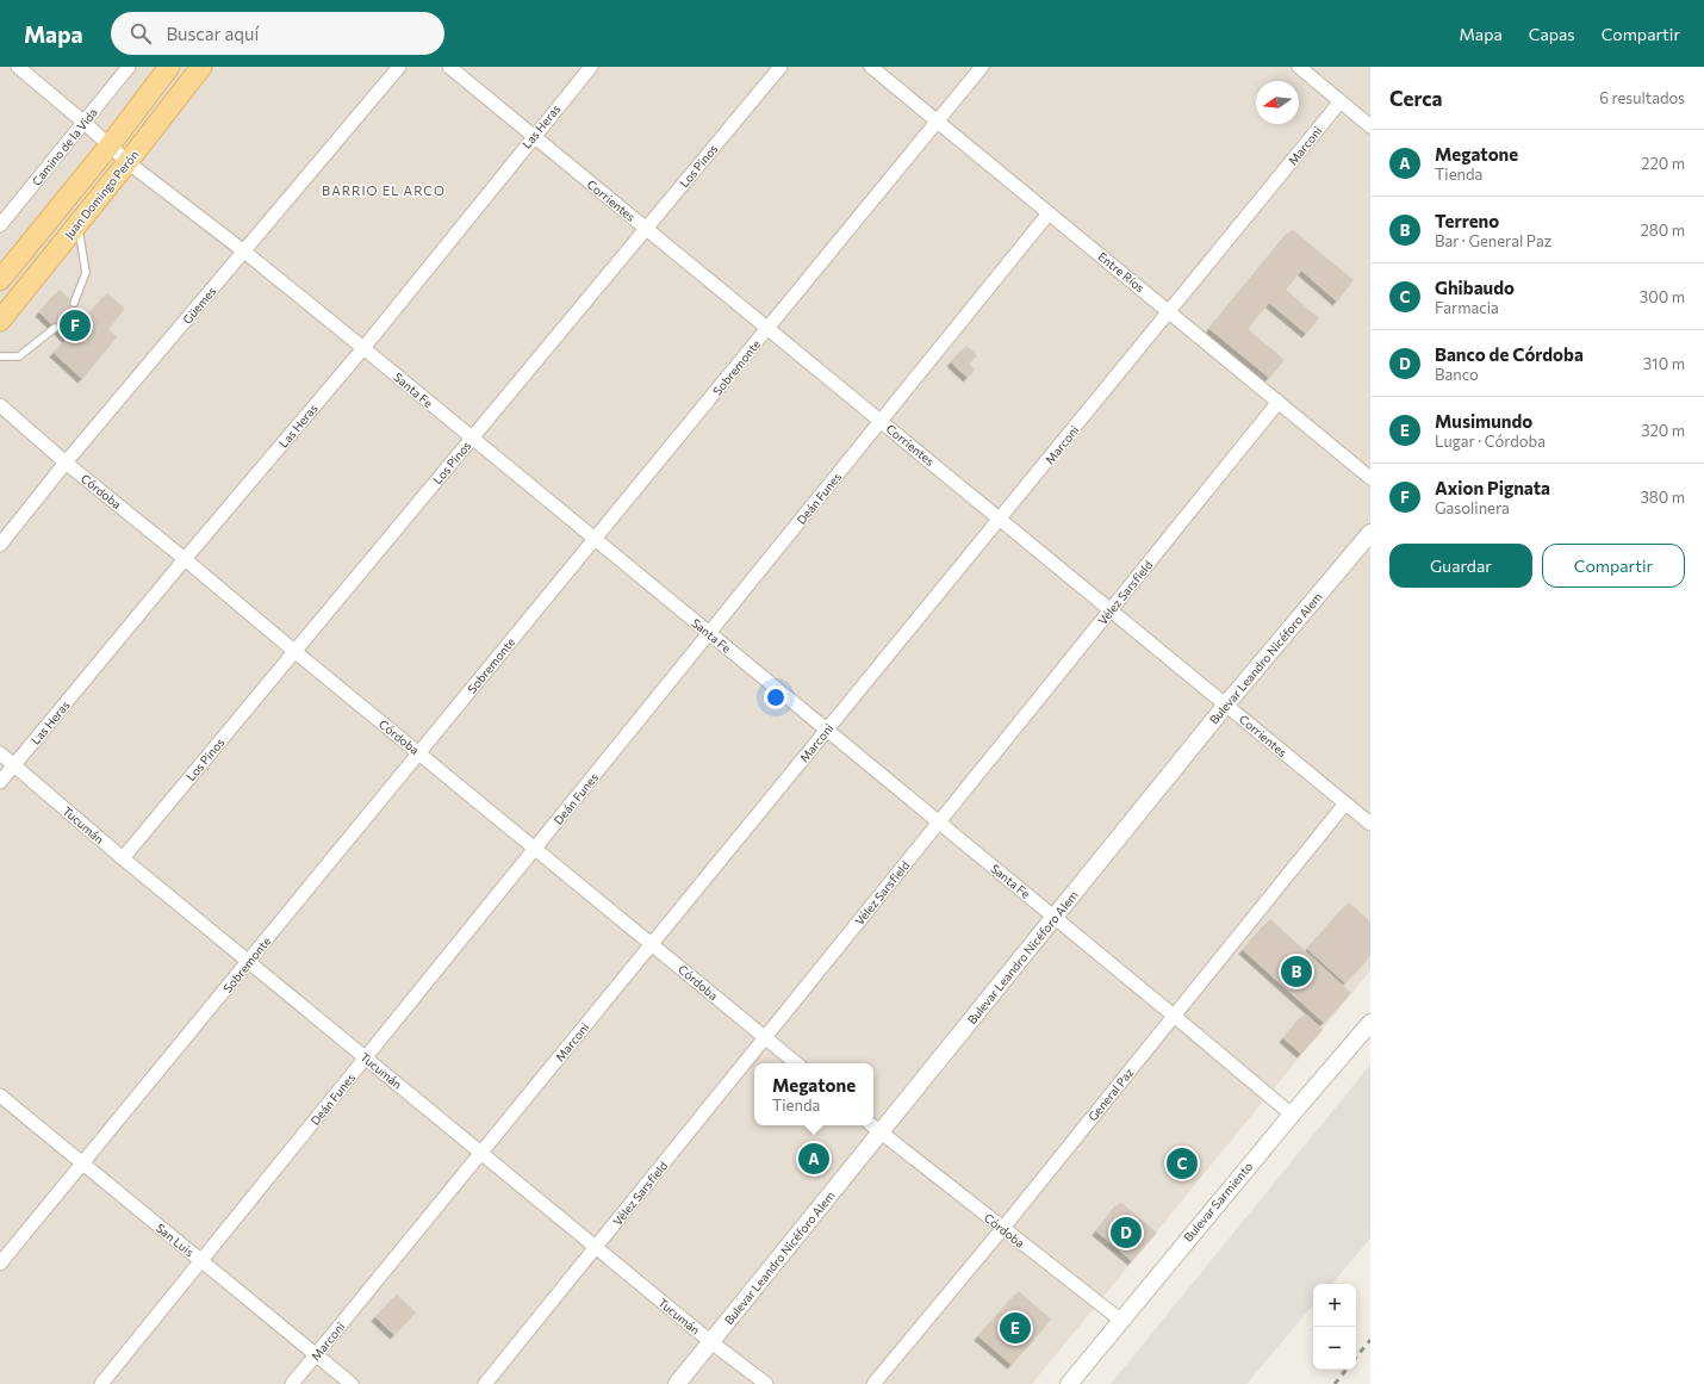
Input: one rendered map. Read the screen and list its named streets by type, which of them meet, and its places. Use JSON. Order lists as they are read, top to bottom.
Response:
{
  "streets": {
    "main road": ["Juan Domingo Perón"],
    "street": [
      "Las Heras",
      "Marconi",
      "Camino de la Vida",
      "Los Pinos",
      "Corrientes",
      "Entre Ríos",
      "Güemes",
      "Sobremonte",
      "Santa Fe",
      "Córdoba",
      "Deán Funes",
      "Vélez Sarsfield",
      "Bulevar Leandro Nicéforo Alem",
      "Tucumán",
      "General Paz",
      "Bulevar Sarmiento",
      "San Luis"
    ]
  },
  "crossings": [
    ["Las Heras", "Corrientes"],
    ["Las Heras", "Santa Fe"],
    ["Las Heras", "Córdoba"],
    ["Las Heras", "Tucumán"],
    ["Marconi", "Corrientes"],
    ["Marconi", "Entre Ríos"],
    ["Marconi", "Santa Fe"],
    ["Marconi", "Córdoba"],
    ["Marconi", "Tucumán"],
    ["Marconi", "San Luis"],
    ["Camino de la Vida", "Santa Fe"],
    ["Los Pinos", "Corrientes"],
    ["Los Pinos", "Santa Fe"],
    ["Los Pinos", "Córdoba"],
    ["Los Pinos", "Tucumán"],
    ["Juan Domingo Perón", "Santa Fe"],
    ["Corrientes", "Sobremonte"],
    ["Corrientes", "Deán Funes"],
    ["Corrientes", "Vélez Sarsfield"],
    ["Corrientes", "Bulevar Leandro Nicéforo Alem"],
    ["Corrientes", "General Paz"],
    ["Entre Ríos", "Sobremonte"],
    ["Entre Ríos", "Deán Funes"],
    ["Entre Ríos", "Vélez Sarsfield"],
    ["Güemes", "Santa Fe"],
    ["Güemes", "Córdoba"],
    ["Sobremonte", "Santa Fe"],
    ["Sobremonte", "Córdoba"],
    ["Sobremonte", "Tucumán"],
    ["Sobremonte", "San Luis"],
    ["Santa Fe", "Deán Funes"],
    ["Santa Fe", "Vélez Sarsfield"],
    ["Santa Fe", "Bulevar Leandro Nicéforo Alem"],
    ["Santa Fe", "General Paz"],
    ["Santa Fe", "Bulevar Sarmiento"],
    ["Córdoba", "Deán Funes"],
    ["Córdoba", "Vélez Sarsfield"],
    ["Córdoba", "Bulevar Leandro Nicéforo Alem"],
    ["Córdoba", "General Paz"],
    ["Córdoba", "Bulevar Sarmiento"],
    ["Deán Funes", "Tucumán"],
    ["Deán Funes", "San Luis"],
    ["Vélez Sarsfield", "Tucumán"],
    ["Bulevar Leandro Nicéforo Alem", "Tucumán"]
  ],
  "districts": ["BARRIO EL ARCO"],
  "north": "left",
  "page": {
    "header": "Mapa",
    "search": "Buscar aquí",
    "nav": ["Mapa", "Capas", "Compartir"],
    "heading": ["Cerca", "6 resultados"],
    "list": [
      {
        "mark": "A",
        "name": "Megatone",
        "note": "Tienda",
        "value": "220 m"
      },
      {
        "mark": "B",
        "name": "Terreno",
        "note": "Bar · General Paz",
        "value": "280 m"
      },
      {
        "mark": "C",
        "name": "Ghibaudo",
        "note": "Farmacia",
        "value": "300 m"
      },
      {
        "mark": "D",
        "name": "Banco de Córdoba",
        "note": "Banco",
        "value": "310 m"
      },
      {
        "mark": "E",
        "name": "Musimundo",
        "note": "Lugar · Córdoba",
        "value": "320 m"
      },
      {
        "mark": "F",
        "name": "Axion Pignata",
        "note": "Gasolinera",
        "value": "380 m"
      }
    ],
    "pins": [
      "F",
      "B",
      "A",
      "C",
      "D",
      "E"
    ],
    "buttons": ["Guardar", "Compartir"],
    "popup": ["Megatone", "Tienda"],
    "map_buttons": ["+", "−"]
  }
}
